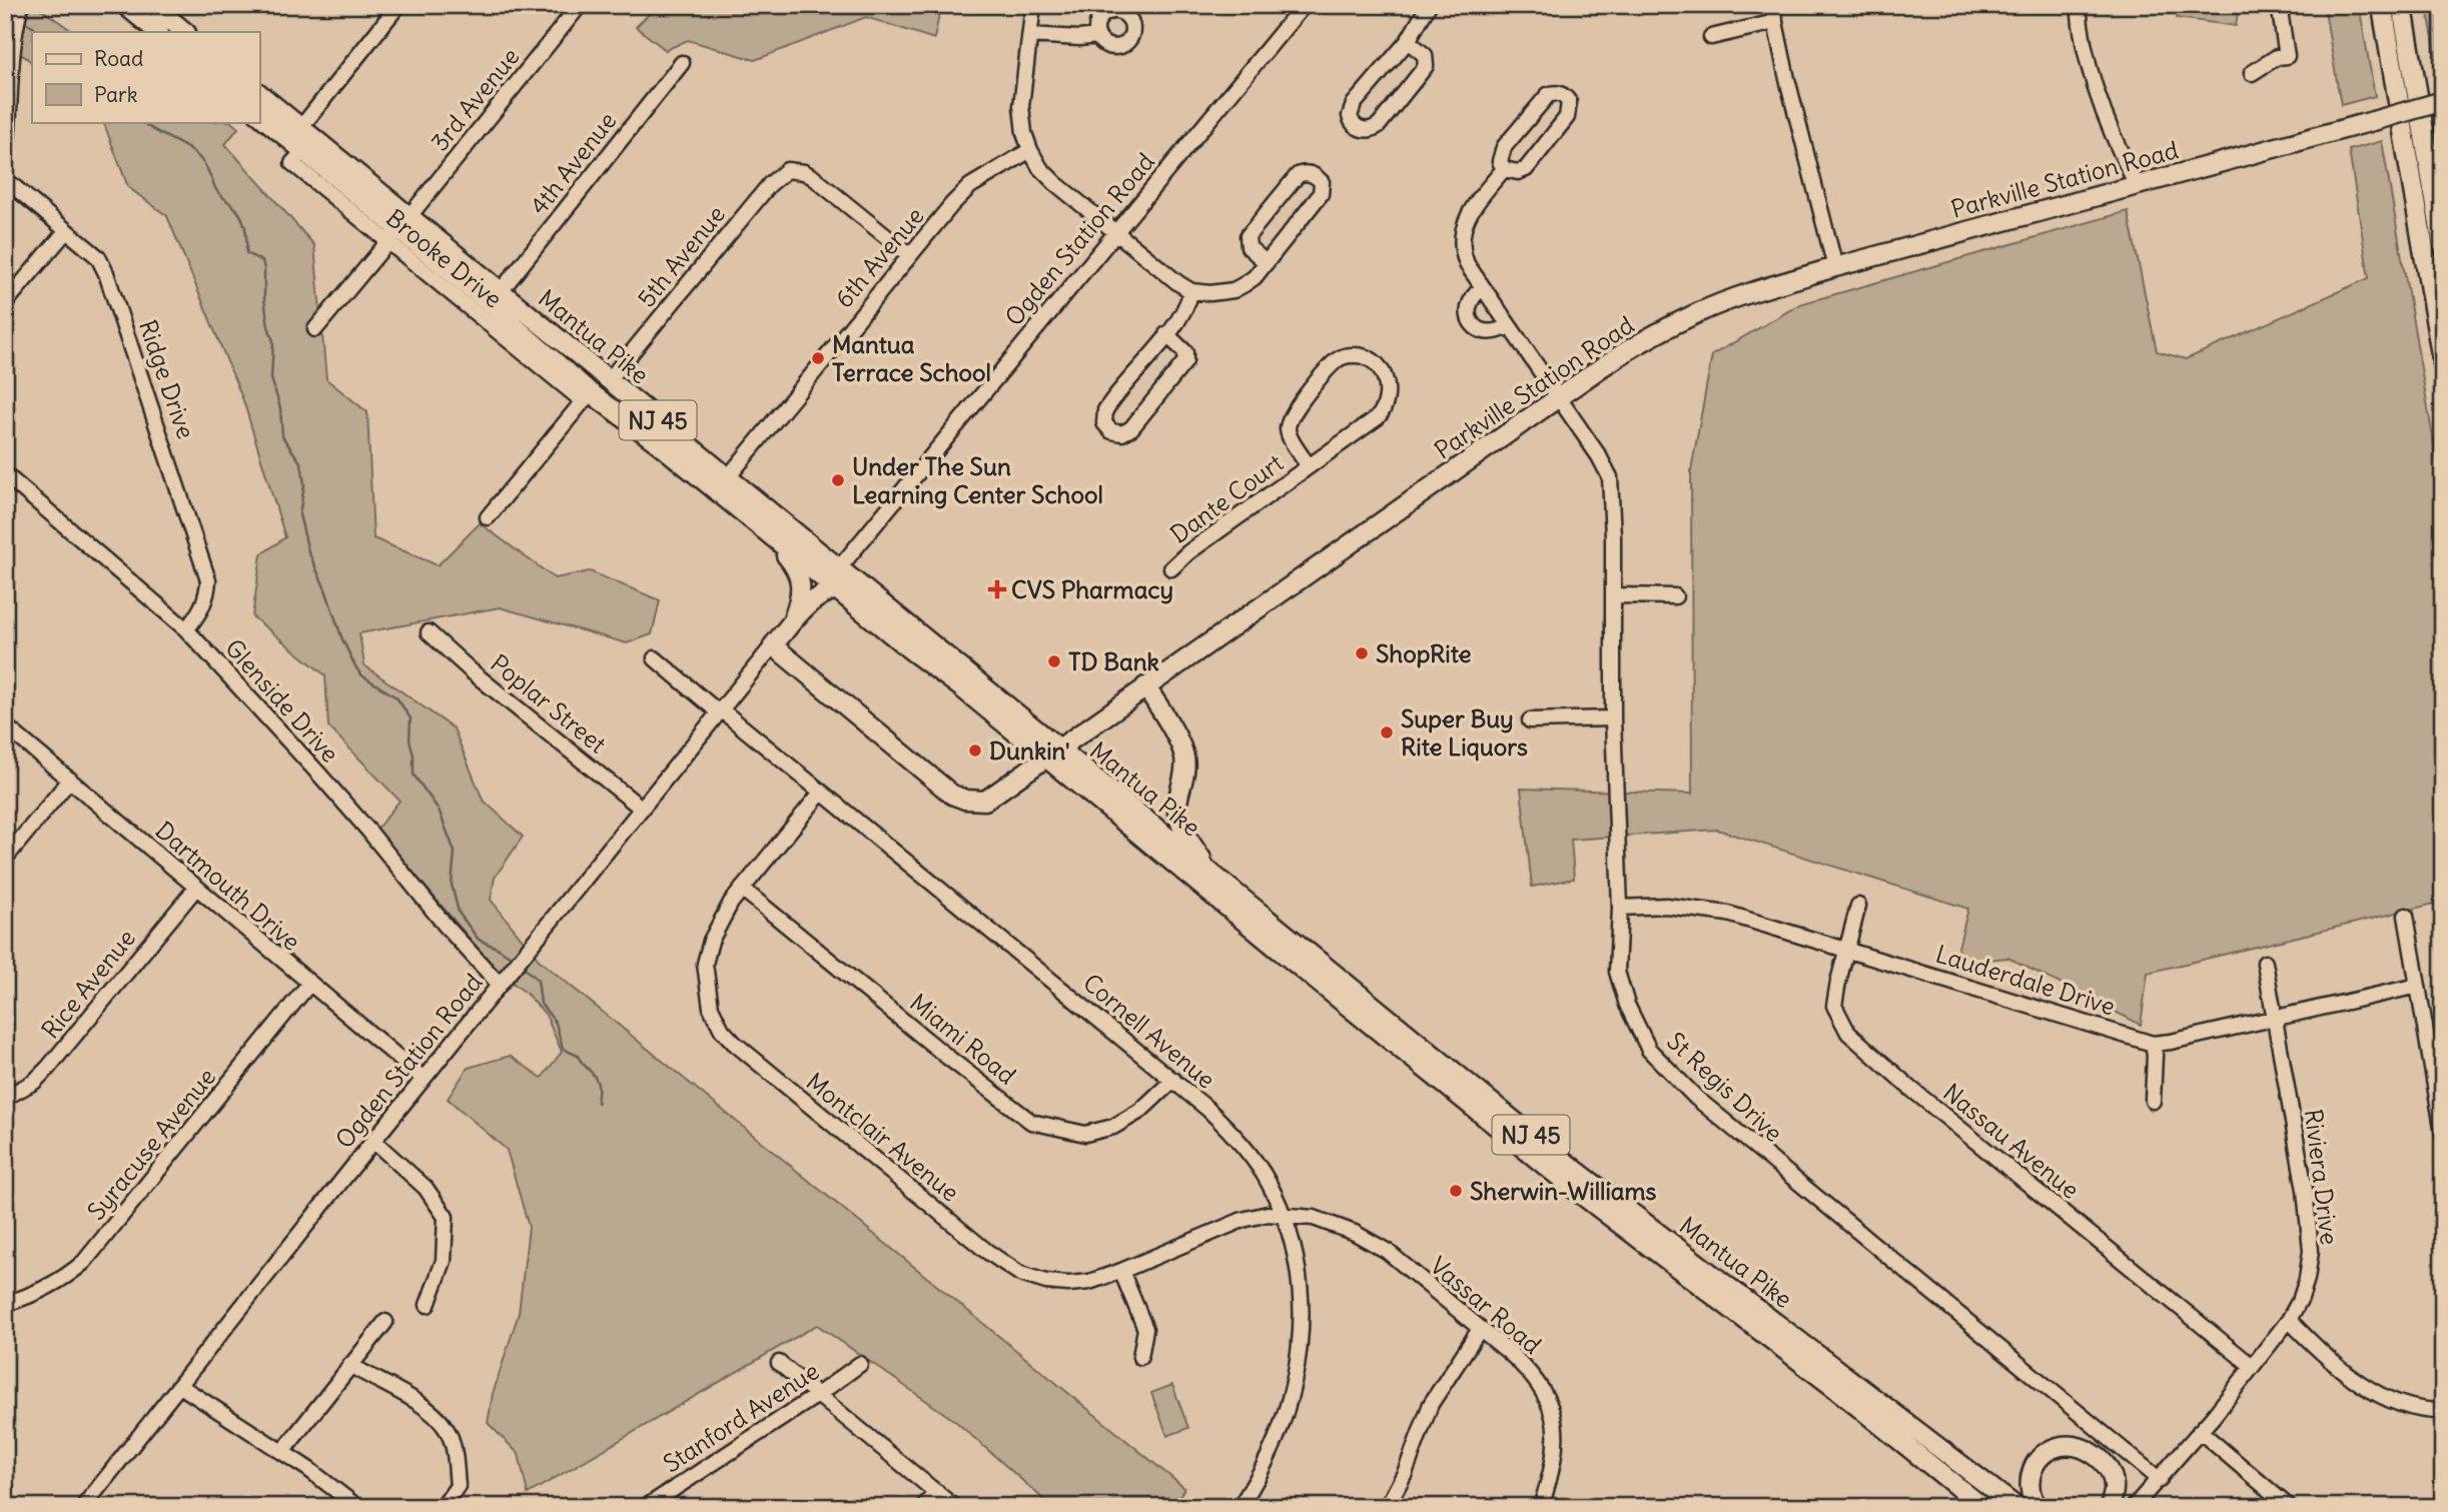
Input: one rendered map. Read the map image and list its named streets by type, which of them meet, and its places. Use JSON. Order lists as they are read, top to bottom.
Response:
{
  "streets": {
    "main road": ["Parkville Station Road", "Mantua Pike", "NJ 45"],
    "street": [
      "3rd Avenue",
      "4th Avenue",
      "Ogden Station Road",
      "5th Avenue",
      "6th Avenue",
      "Ridge Drive",
      "Dante Court",
      "Glenside Drive",
      "Poplar Street",
      "Dartmouth Drive",
      "Lauderdale Drive",
      "Rice Avenue",
      "Cornell Avenue",
      "Miami Road",
      "St Regis Drive",
      "Montclair Avenue",
      "Nassau Avenue",
      "Syracuse Avenue",
      "Riviera Drive",
      "Vassar Road",
      "Stanford Avenue"
    ]
  },
  "crossings": [
    ["3rd Avenue", "Mantua Pike"],
    ["4th Avenue", "Mantua Pike"],
    ["Parkville Station Road", "Ogden Station Road"],
    ["Parkville Station Road", "Mantua Pike"],
    ["Parkville Station Road", "St Regis Drive"],
    ["Ogden Station Road", "Mantua Pike"],
    ["Ogden Station Road", "Glenside Drive"],
    ["Ogden Station Road", "Poplar Street"],
    ["Ogden Station Road", "Dartmouth Drive"],
    ["Ogden Station Road", "Cornell Avenue"],
    ["5th Avenue", "6th Avenue"],
    ["5th Avenue", "Mantua Pike"],
    ["6th Avenue", "Mantua Pike"],
    ["Ridge Drive", "Glenside Drive"],
    ["Dartmouth Drive", "Rice Avenue"],
    ["Dartmouth Drive", "Syracuse Avenue"],
    ["Lauderdale Drive", "St Regis Drive"],
    ["Lauderdale Drive", "Nassau Avenue"],
    ["Lauderdale Drive", "Riviera Drive"],
    ["Cornell Avenue", "Miami Road"],
    ["Cornell Avenue", "Montclair Avenue"],
    ["Cornell Avenue", "Vassar Road"],
    ["Miami Road", "Montclair Avenue"],
    ["St Regis Drive", "Riviera Drive"],
    ["Montclair Avenue", "Vassar Road"],
    ["Nassau Avenue", "Riviera Drive"]
  ],
  "places": {
    "other": [
      "Mantua Terrace School",
      "Under The Sun Learning Center School",
      "ShopRite",
      "TD Bank",
      "Super Buy Rite Liquors",
      "Dunkin'",
      "Sherwin-Williams"
    ],
    "health": ["CVS Pharmacy"]
  },
  "legend": ["Road", "Park"]
}
